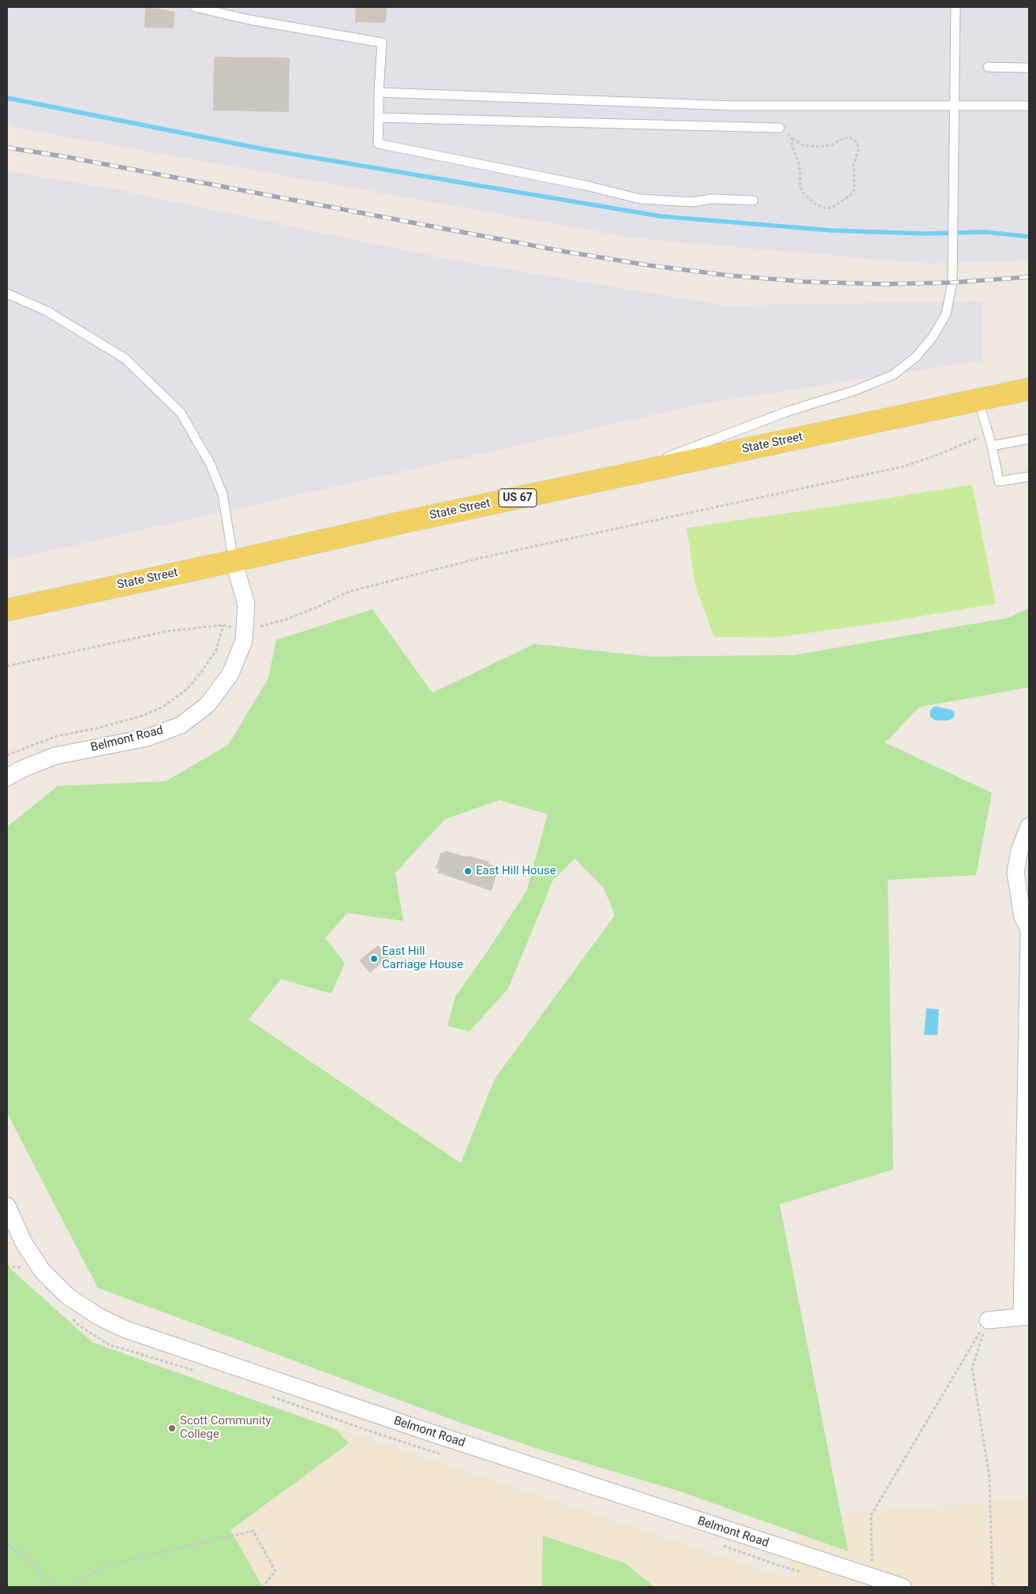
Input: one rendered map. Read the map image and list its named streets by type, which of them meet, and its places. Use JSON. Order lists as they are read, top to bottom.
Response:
{
  "streets": {
    "main road": ["State Street", "US 67"],
    "street": ["Belmont Road"]
  },
  "crossings": [
    ["State Street", "Belmont Road"]
  ],
  "places": ["East Hill House", "East Hill Carriage House", "Scott Community College"]
}
